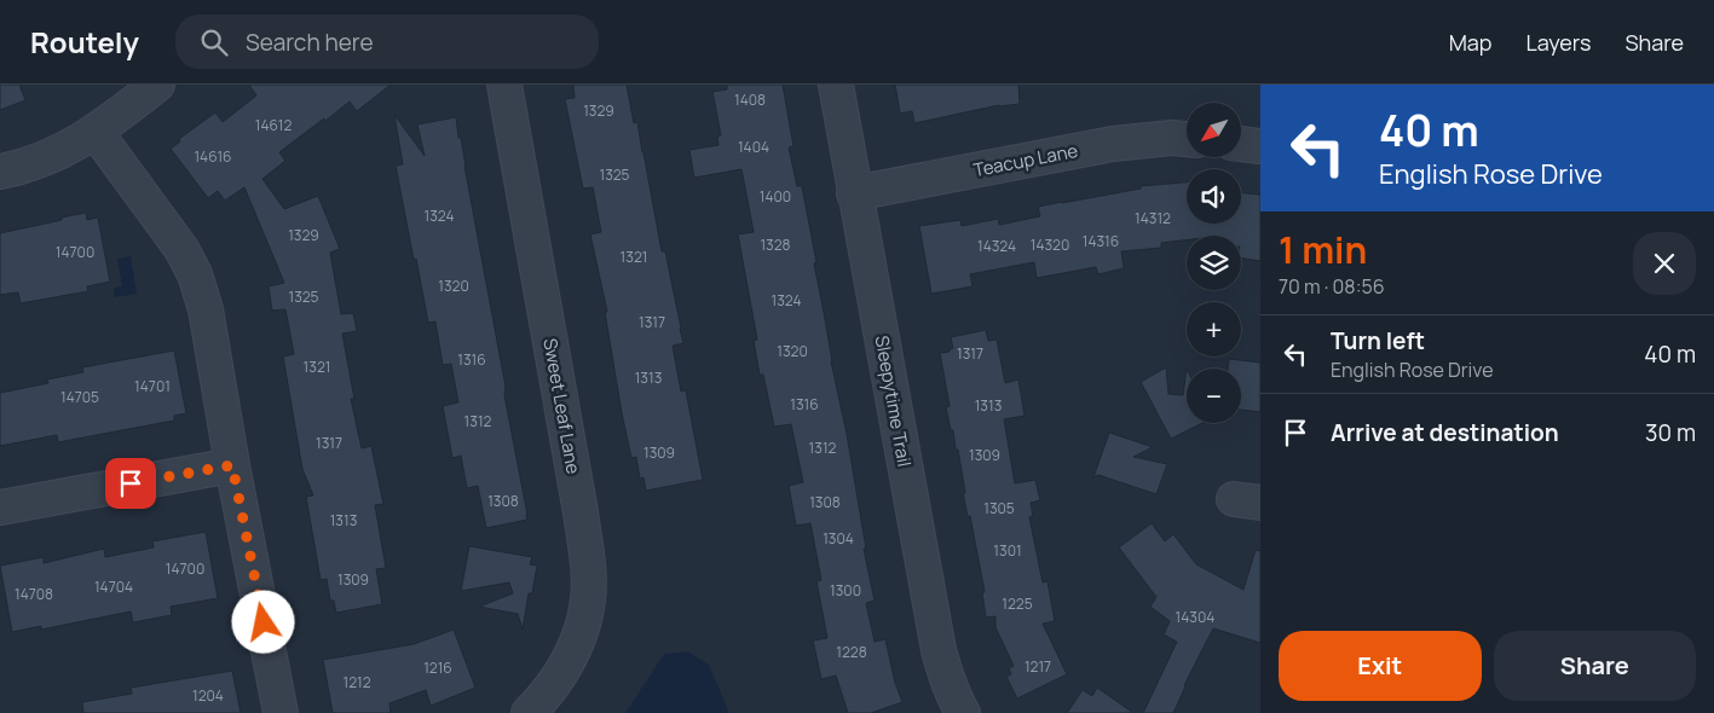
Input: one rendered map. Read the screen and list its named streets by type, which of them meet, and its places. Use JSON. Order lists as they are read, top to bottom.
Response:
{
  "streets": {
    "street": ["Teacup Lane", "Sleepytime Trail", "Sweet Leaf Lane"]
  },
  "crossings": [
    ["Teacup Lane", "Sleepytime Trail"]
  ],
  "house_numbers": [
    "1408",
    "1329",
    "14612",
    "1404",
    "14616",
    "1325",
    "1400",
    "1324",
    "14312",
    "1329",
    "14316",
    "1328",
    "14320",
    "14324",
    "14700",
    "1321",
    "1320",
    "1325",
    "1324",
    "1317",
    "1320",
    "1317",
    "1316",
    "1321",
    "1313",
    "14701",
    "14705",
    "1316",
    "1313",
    "1312",
    "1317",
    "1312",
    "1309",
    "1309",
    "1308",
    "1308",
    "1305",
    "1313",
    "1304",
    "1301",
    "14700",
    "1309",
    "14704",
    "1300",
    "14708",
    "1225",
    "14304",
    "1228",
    "1217",
    "1216",
    "1212",
    "1204"
  ],
  "north": "bottom left",
  "page": {
    "header": "Routely",
    "search": "Search here",
    "nav": ["Map", "Layers", "Share"],
    "turn": ["40 m", "English Rose Drive"],
    "map_buttons": ["+", "−"],
    "heading": ["1 min", "70 m · 08:56"],
    "list": [
      {
        "name": "Turn left",
        "note": "English Rose Drive",
        "value": "40 m"
      },
      {
        "name": "Arrive at destination",
        "value": "30 m"
      }
    ],
    "buttons": ["Exit", "Share"]
  }
}
